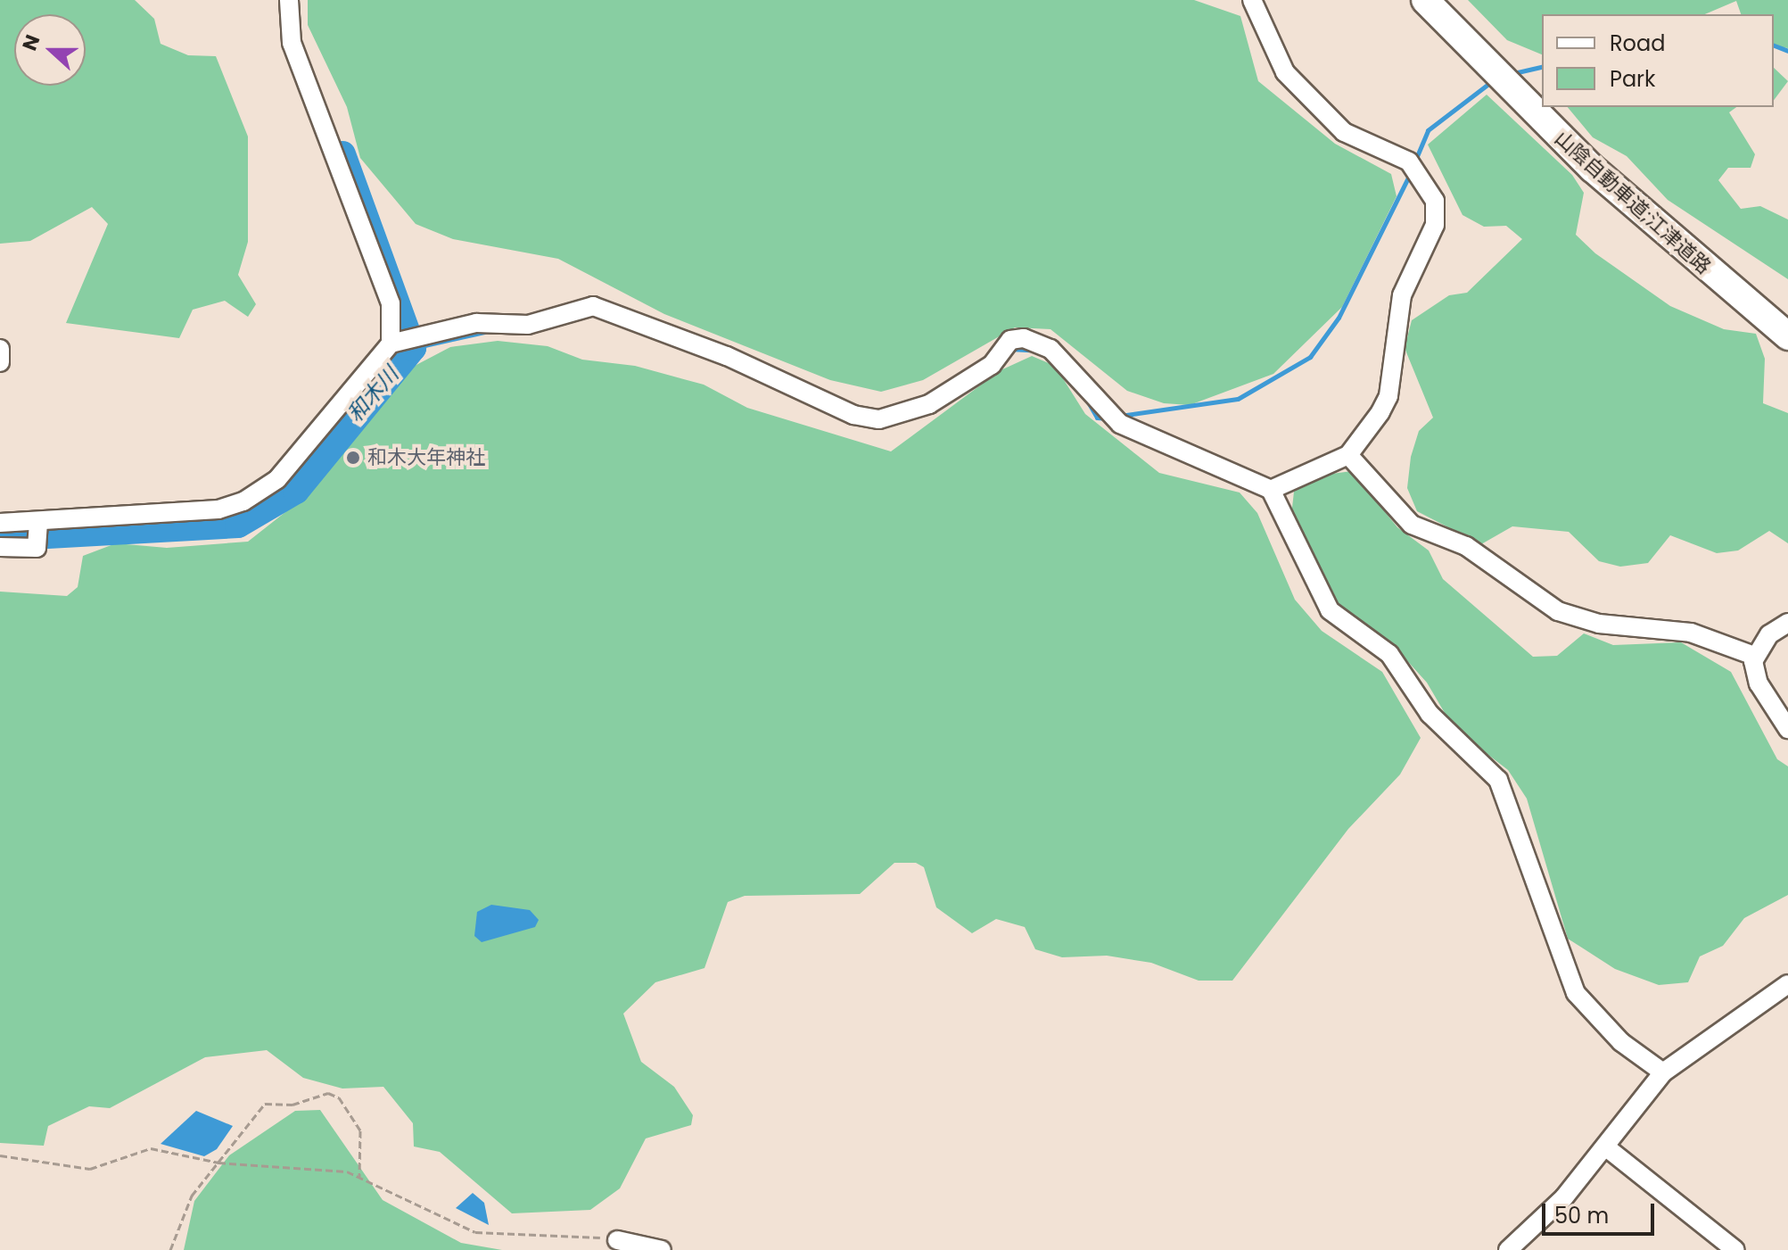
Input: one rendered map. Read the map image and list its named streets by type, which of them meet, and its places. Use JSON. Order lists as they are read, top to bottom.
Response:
{
  "streets": {
    "highway": ["山陰自動車道;江津道路"]
  },
  "water": ["和木川"],
  "places": ["和木大年神社"],
  "legend": ["Road", "Park"],
  "scale_bar": "50 m",
  "north": "left"
}
